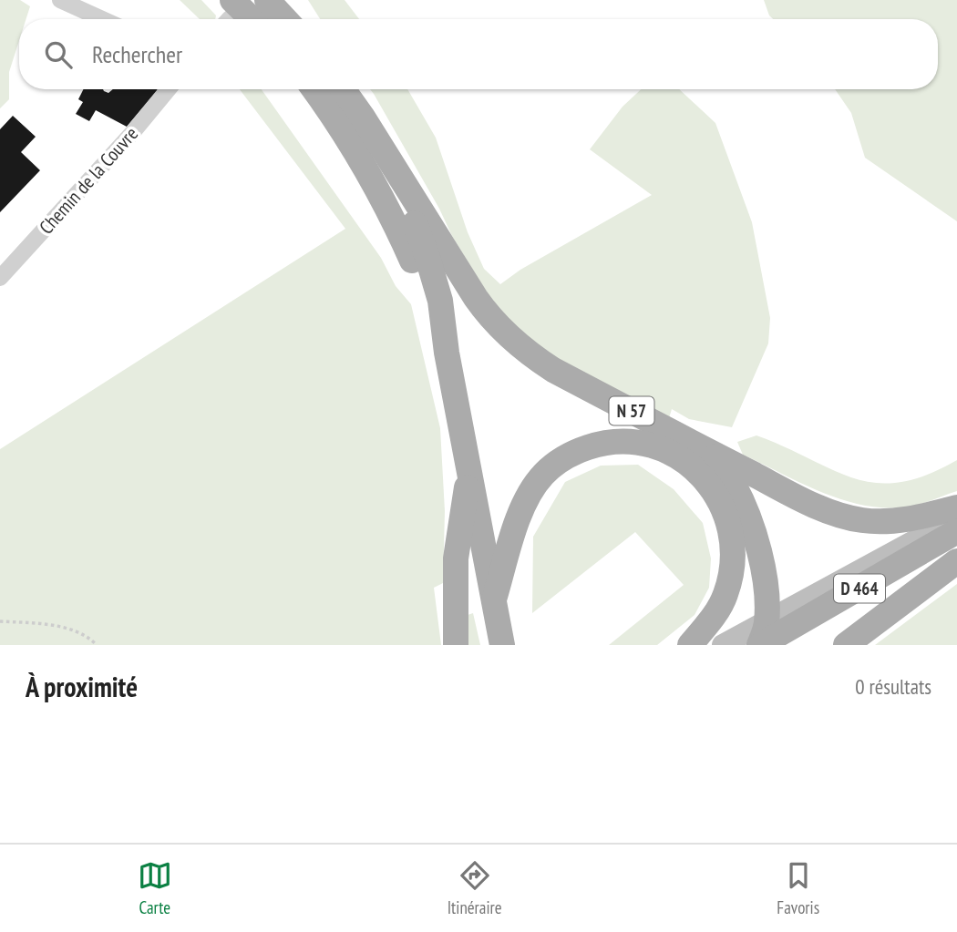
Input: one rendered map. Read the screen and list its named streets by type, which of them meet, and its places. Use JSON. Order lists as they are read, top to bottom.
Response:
{
  "streets": {
    "main road": ["N 57", "D 464"],
    "street": ["Chemin de la Couvre"]
  },
  "page": {
    "search": "Rechercher",
    "heading": ["À proximité", "0 résultats"],
    "nav": ["Carte", "Itinéraire", "Favoris"]
  }
}
